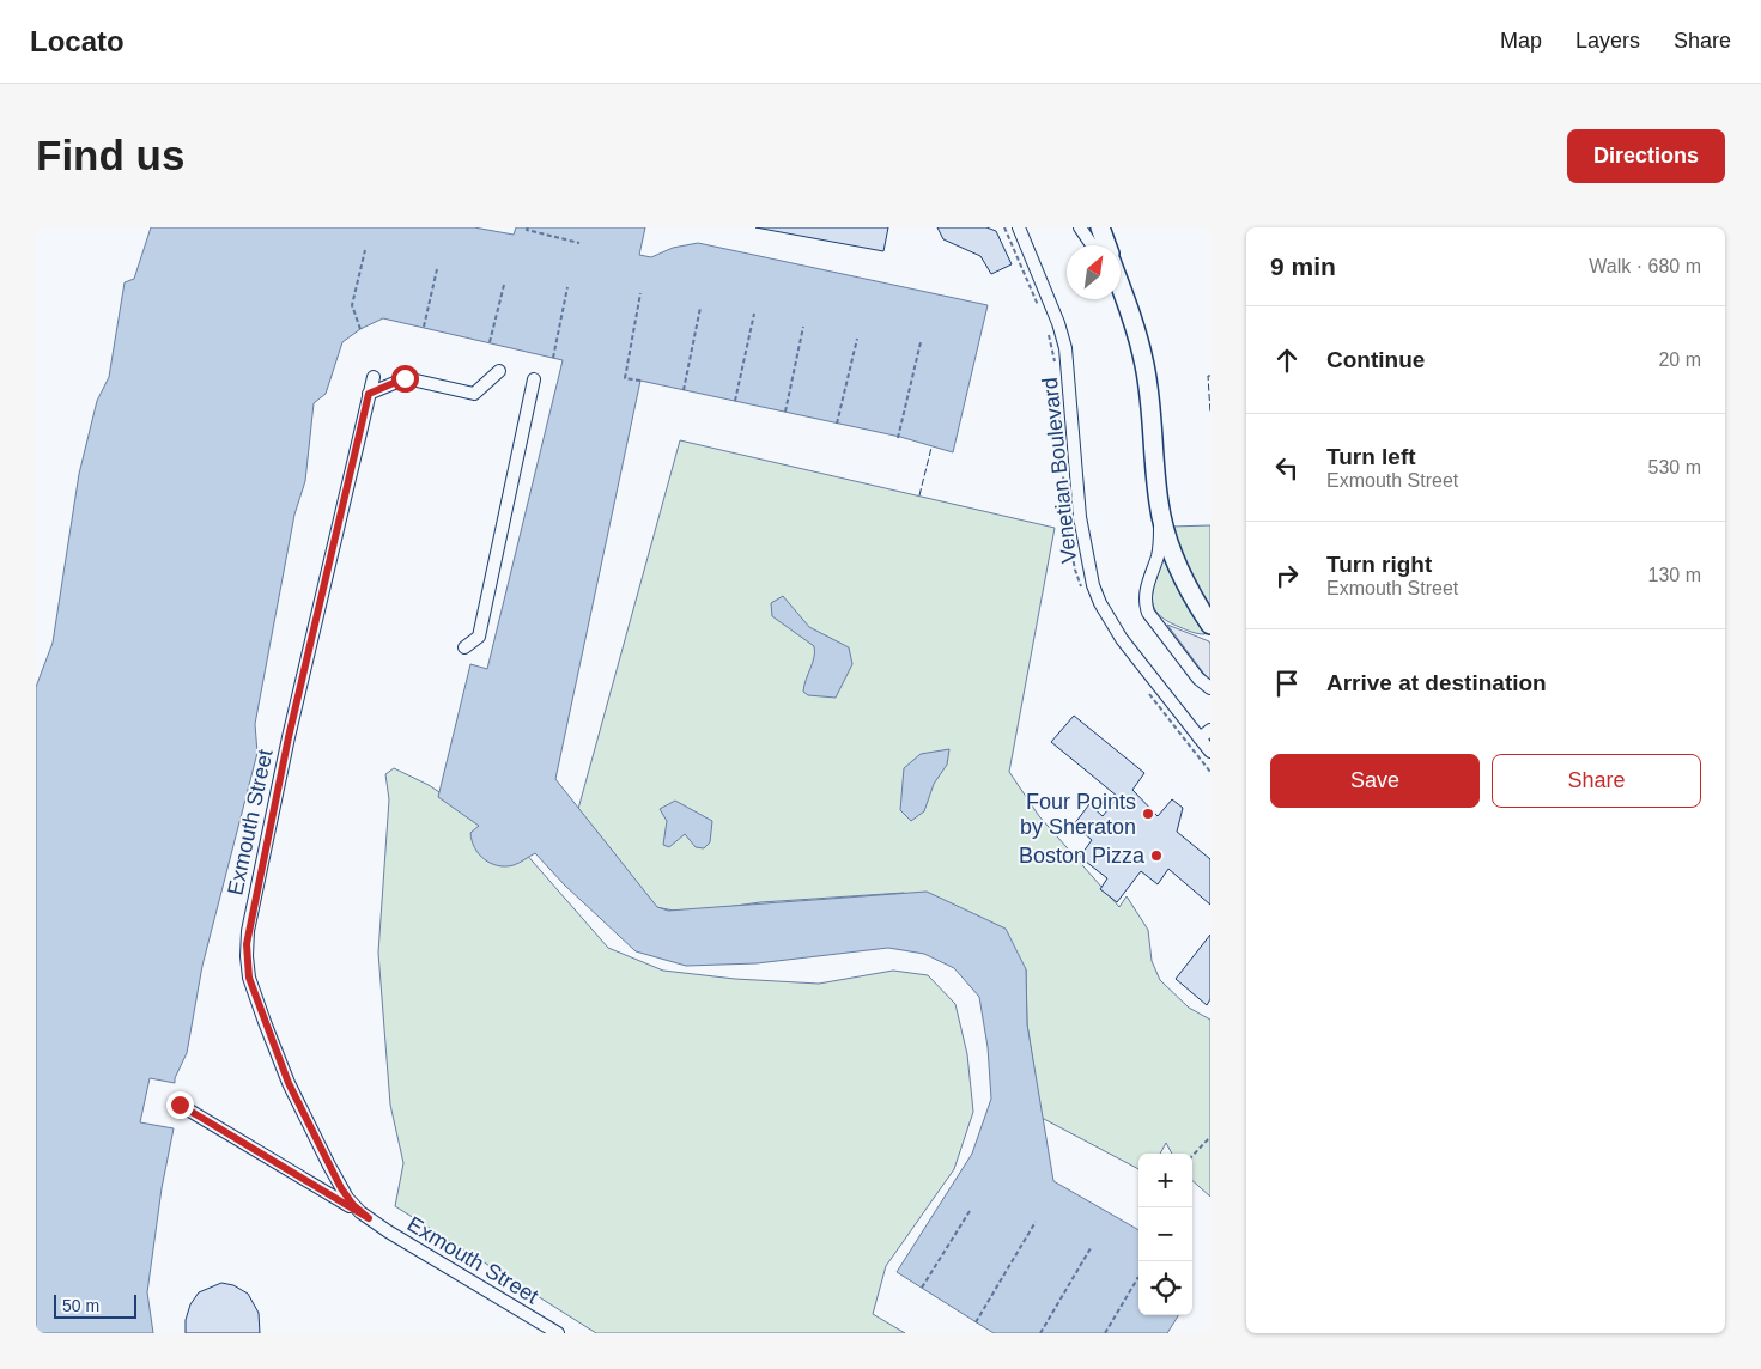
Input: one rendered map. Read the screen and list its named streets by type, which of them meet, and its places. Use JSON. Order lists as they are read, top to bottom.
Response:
{
  "streets": {
    "street": ["Venetian Boulevard", "Exmouth Street"]
  },
  "places": ["Four Points by Sheraton", "Boston Pizza"],
  "scale_bar": "50 m",
  "north": "top right",
  "page": {
    "header": "Locato",
    "nav": ["Map", "Layers", "Share"],
    "buttons": [
      "Directions",
      ["Save", "Share"]
    ],
    "title": "Find us",
    "heading": ["9 min", "Walk · 680 m"],
    "list": [
      ["Continue", "20 m"],
      ["Turn left", "Exmouth Street", "530 m"],
      ["Turn right", "Exmouth Street", "130 m"],
      "Arrive at destination"
    ],
    "map_buttons": ["+", "−"],
    "scale": "50 m"
  }
}
